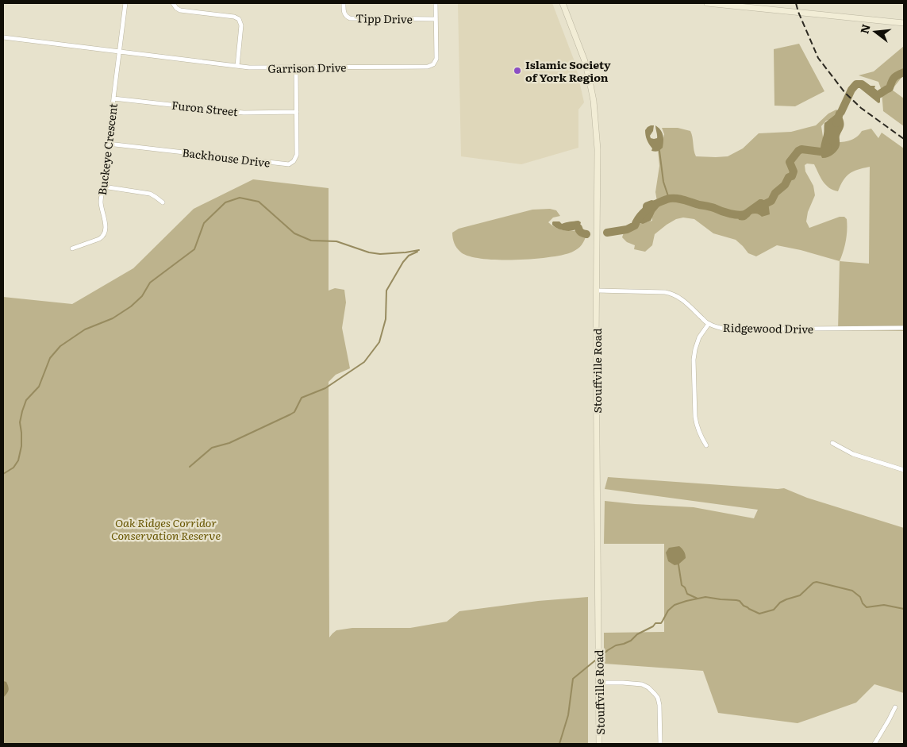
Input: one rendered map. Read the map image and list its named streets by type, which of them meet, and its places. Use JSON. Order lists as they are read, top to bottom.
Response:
{
  "streets": {
    "main road": ["Stouffville Road"],
    "street": [
      "Tipp Drive",
      "Garrison Drive",
      "Furon Street",
      "Buckeye Crescent",
      "Backhouse Drive",
      "Ridgewood Drive"
    ]
  },
  "crossings": [
    ["Tipp Drive", "Garrison Drive"],
    ["Garrison Drive", "Buckeye Crescent"],
    ["Furon Street", "Buckeye Crescent"],
    ["Furon Street", "Backhouse Drive"],
    ["Buckeye Crescent", "Backhouse Drive"],
    ["Ridgewood Drive", "Stouffville Road"]
  ],
  "parks": ["Oak Ridges Corridor Conservation Reserve"],
  "places": ["Islamic Society of York Region"],
  "north": "left"
}
